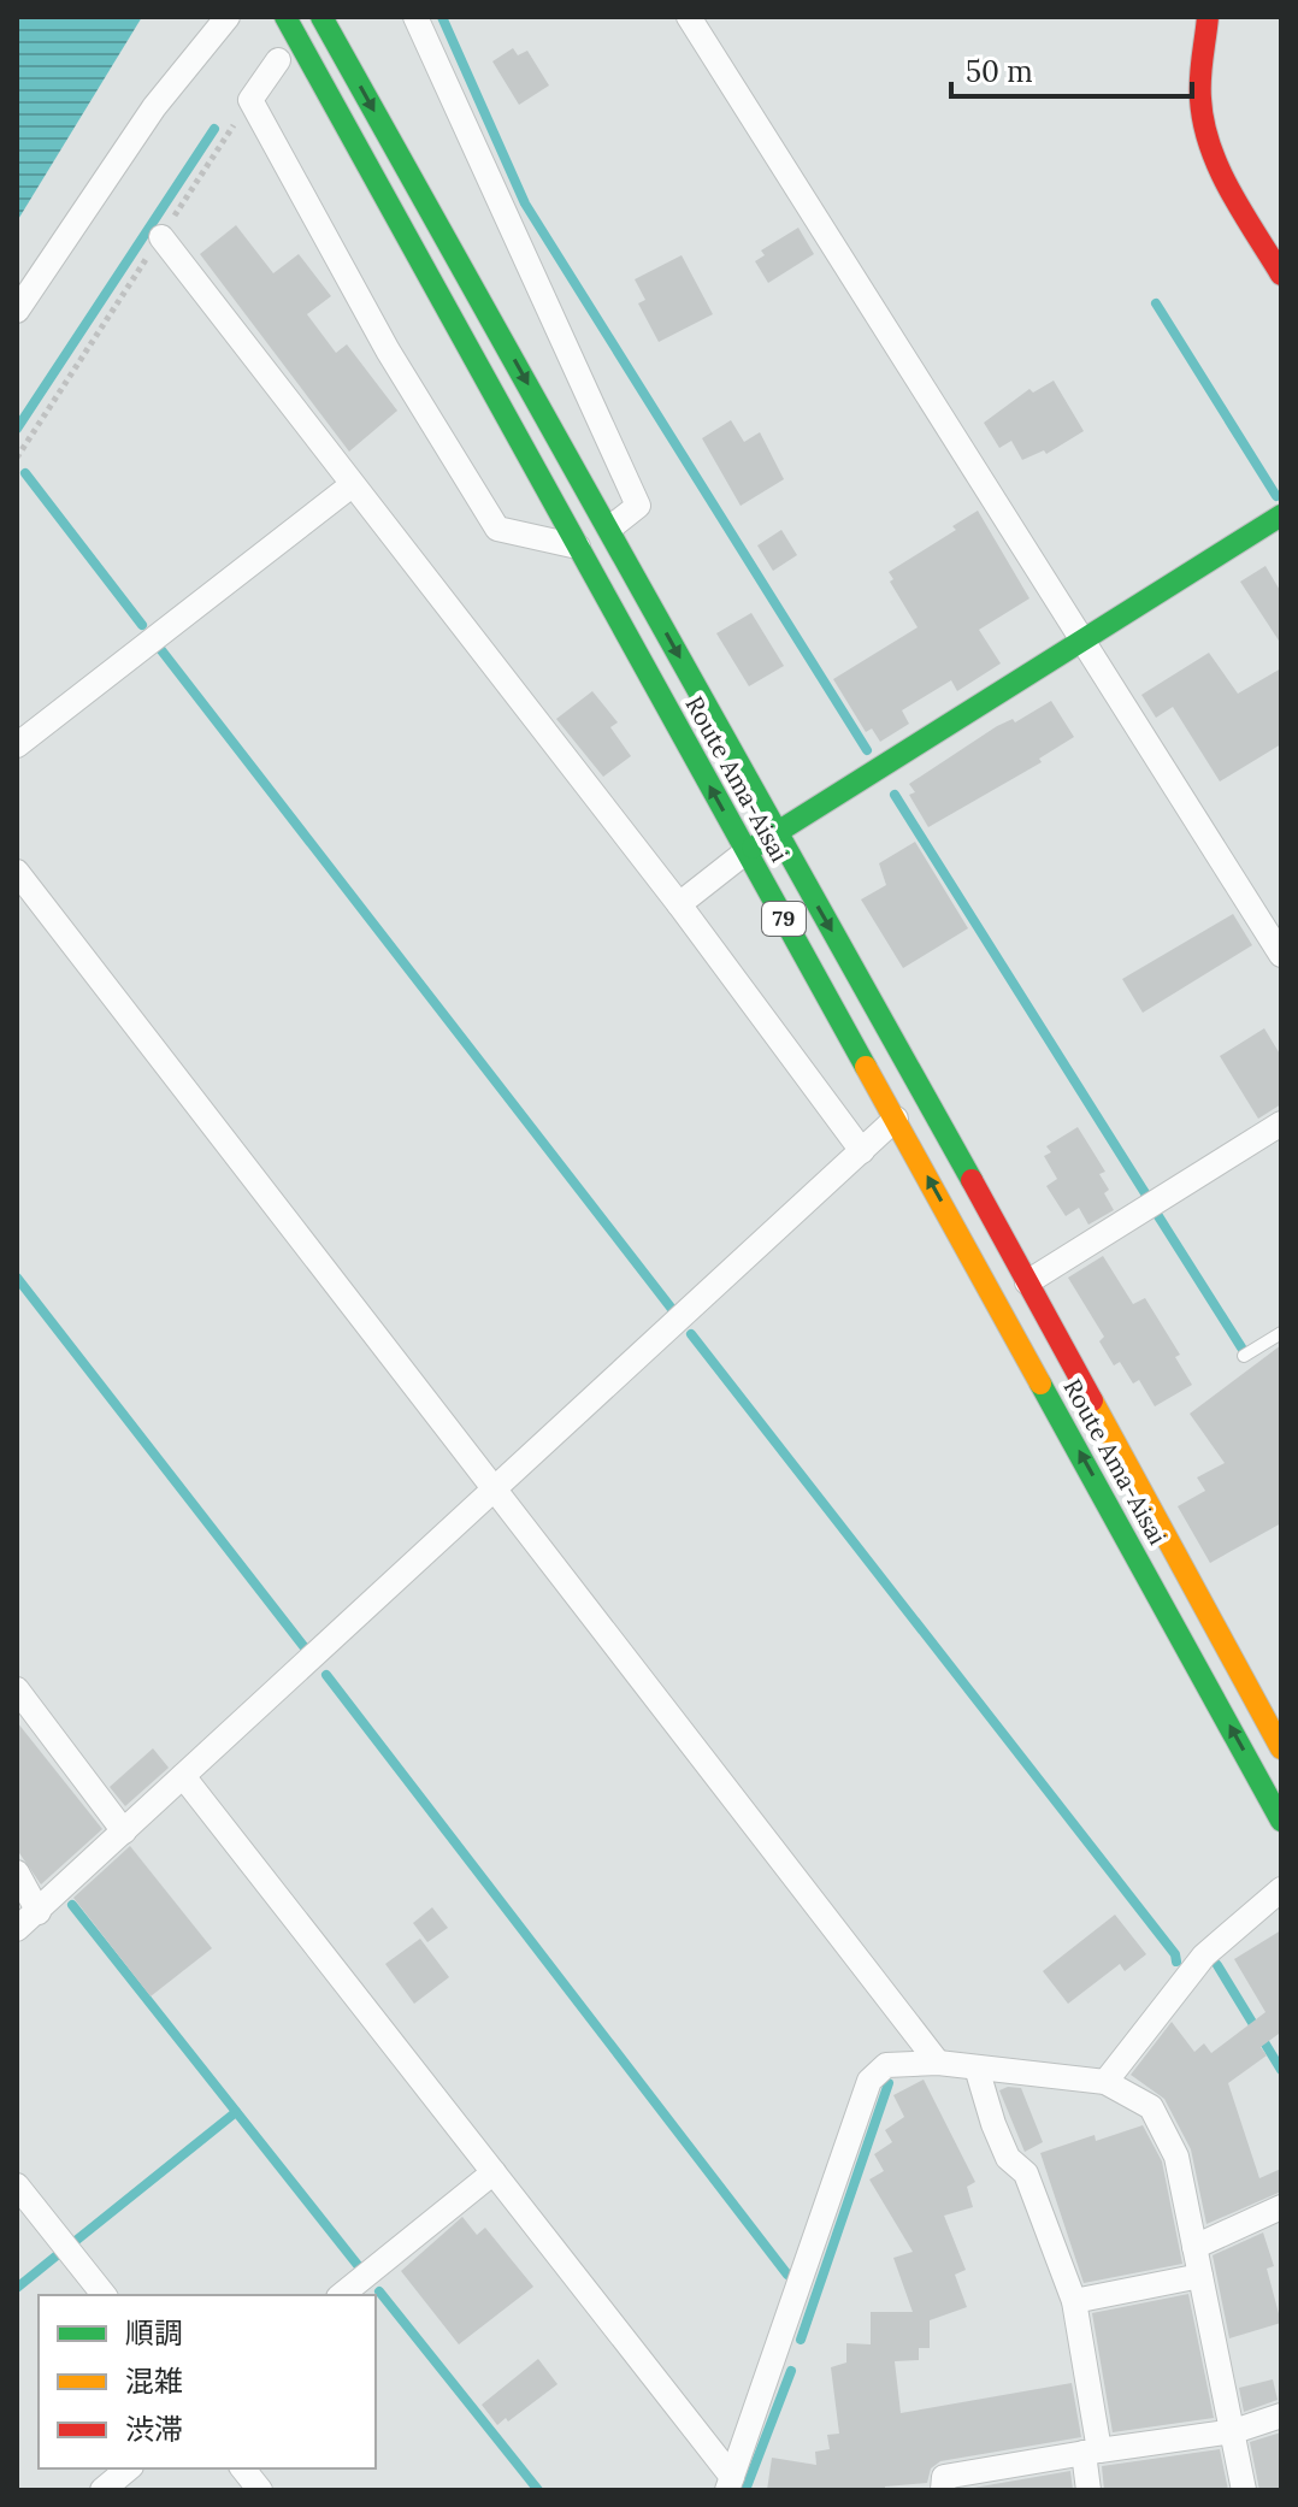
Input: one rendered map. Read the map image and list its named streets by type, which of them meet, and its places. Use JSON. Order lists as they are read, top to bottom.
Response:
{
  "streets": {
    "main road": ["Route Ama-Aisai", "79"]
  },
  "legend": ["順調", "混雑", "渋滞"],
  "scale_bar": "50 m"
}
